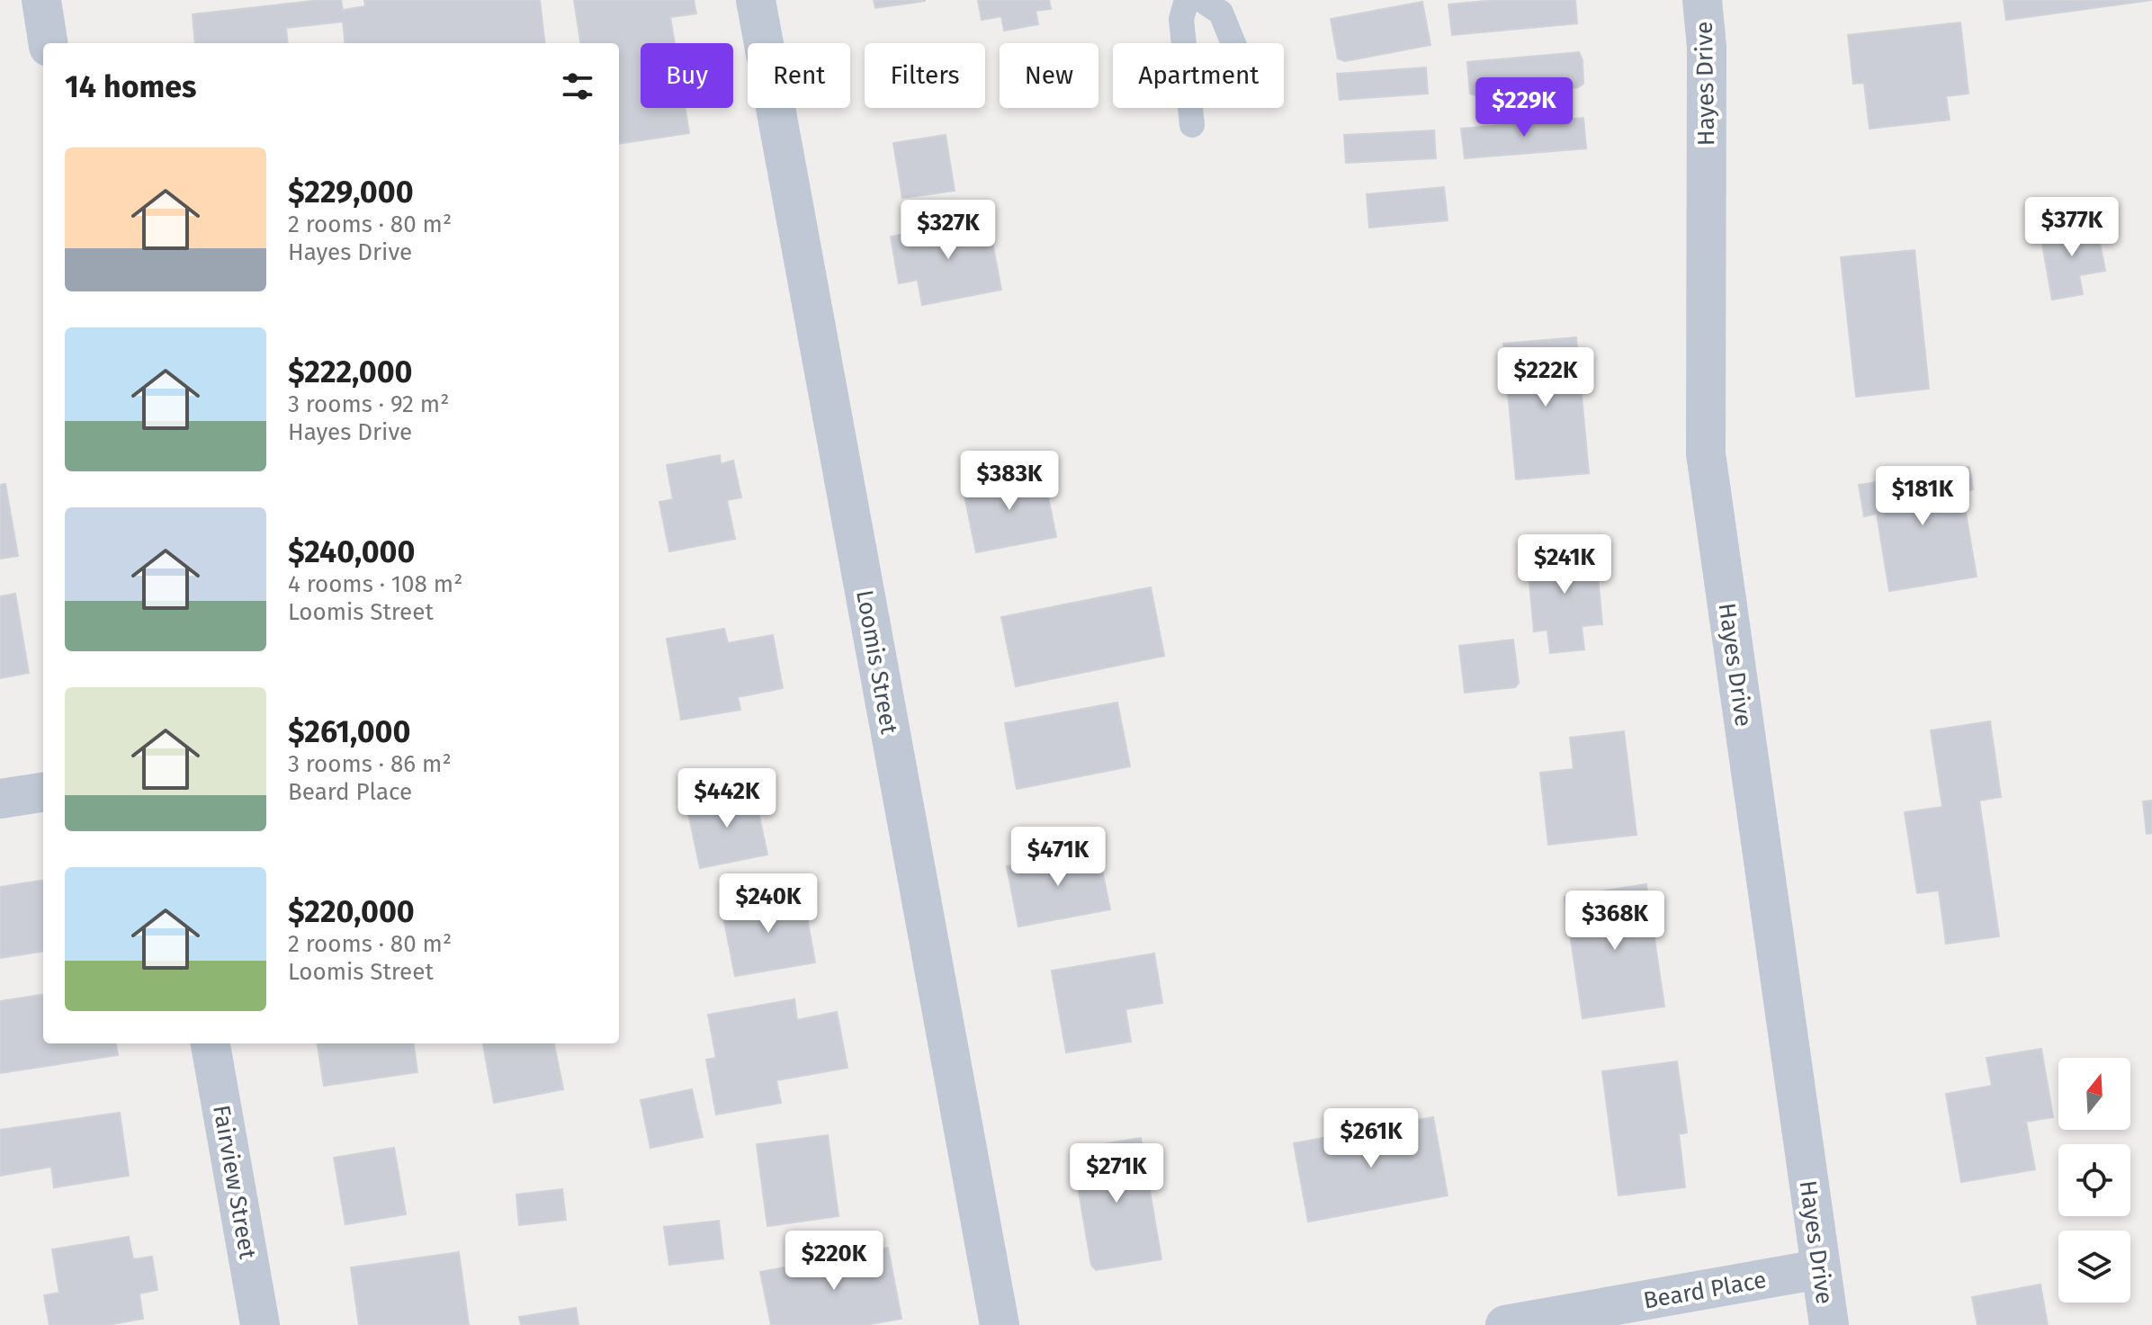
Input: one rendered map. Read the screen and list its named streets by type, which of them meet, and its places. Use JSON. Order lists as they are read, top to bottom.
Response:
{
  "streets": {
    "street": [
      "Hayes Drive",
      "Loomis Street",
      "Fairview Street",
      "Beard Place"
    ]
  },
  "crossings": [
    ["Hayes Drive", "Beard Place"]
  ],
  "north": "top",
  "page": {
    "chip": [
      "Buy",
      "Rent",
      "Filters",
      "New",
      "Apartment"
    ],
    "heading": "14 homes",
    "price": [
      "$229K",
      "$377K",
      "$327K",
      "$222K",
      "$383K",
      "$181K",
      "$241K",
      "$442K",
      "$471K",
      "$240K",
      "$368K",
      "$261K",
      "$271K",
      "$220K"
    ],
    "list": [
      {
        "name": "$229,000",
        "note": "2 rooms · 80 m² · Hayes Drive"
      },
      {
        "name": "$222,000",
        "note": "3 rooms · 92 m² · Hayes Drive"
      },
      {
        "name": "$240,000",
        "note": "4 rooms · 108 m² · Loomis Street"
      },
      {
        "name": "$261,000",
        "note": "3 rooms · 86 m² · Beard Place"
      },
      {
        "name": "$220,000",
        "note": "2 rooms · 80 m² · Loomis Street"
      }
    ]
  }
}
